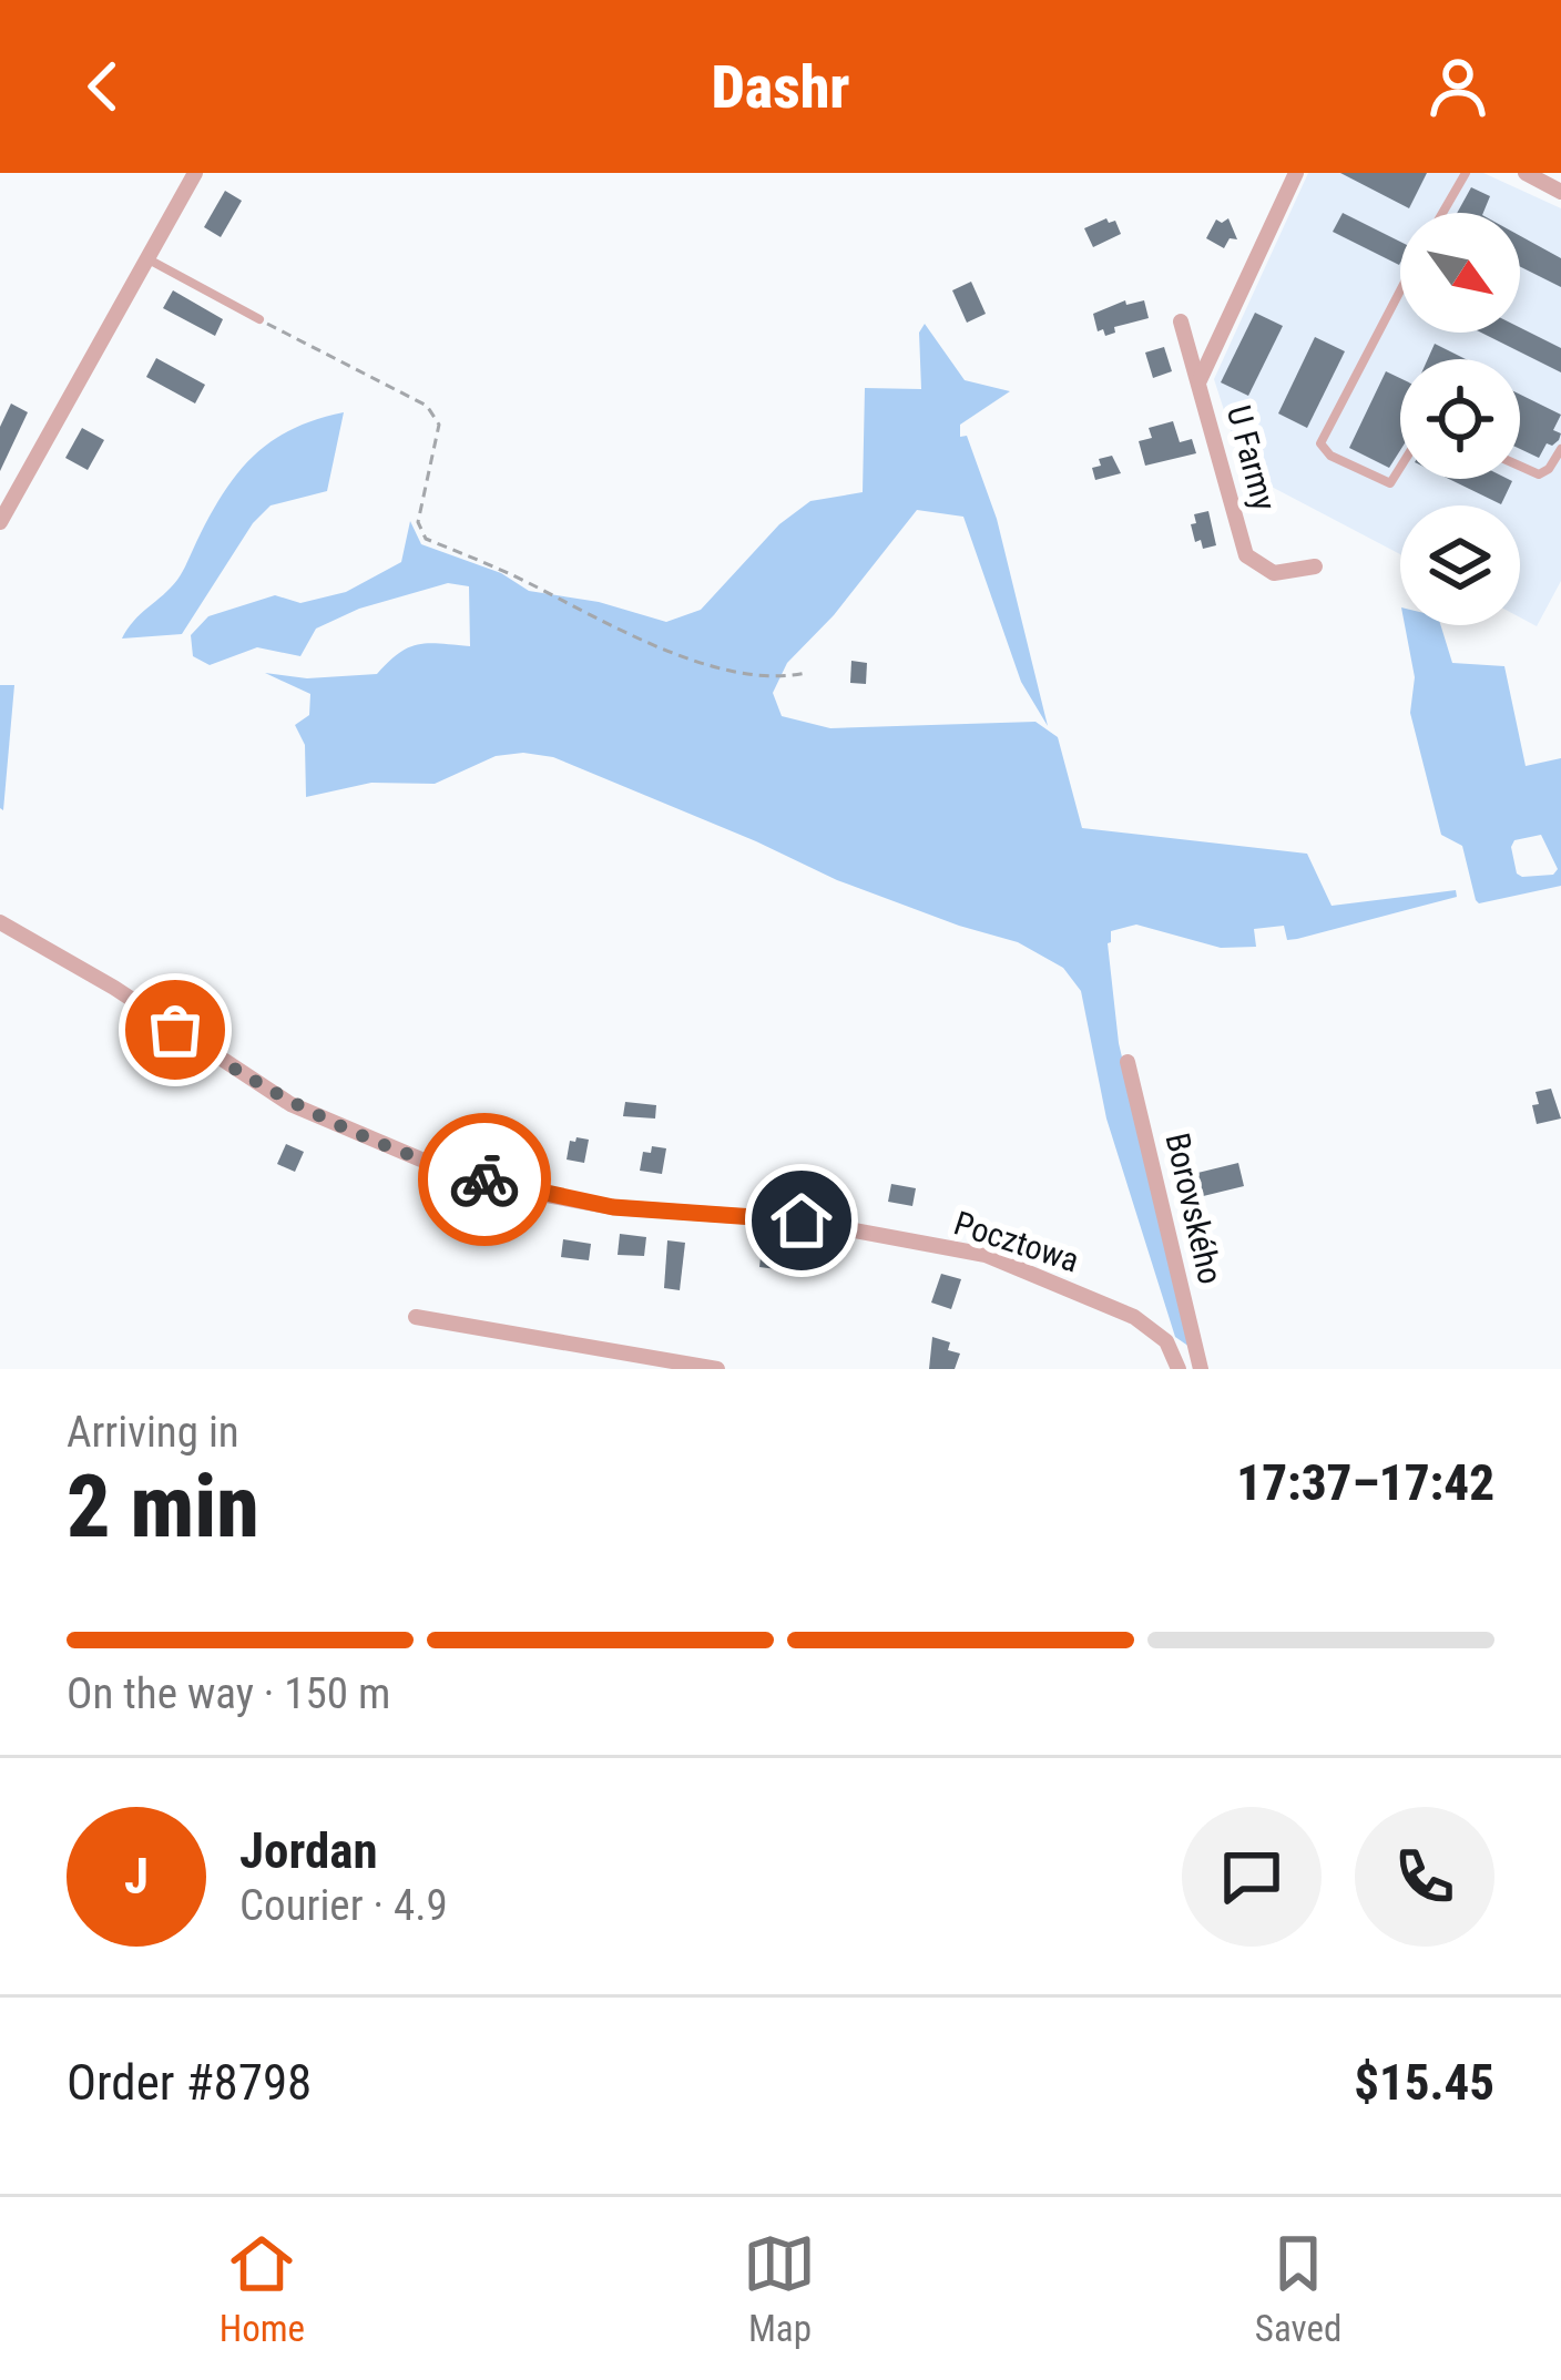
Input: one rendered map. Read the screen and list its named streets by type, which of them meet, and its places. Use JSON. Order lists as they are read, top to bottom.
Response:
{
  "streets": {
    "street": ["U Farmy", "Borovského", "Pocztowa"]
  },
  "north": "bottom right",
  "page": {
    "header": "Dashr",
    "heading": ["2 min", "Arriving in", "17:37–17:42"],
    "panel": [
      "Jordan",
      "Courier · 4.9",
      "Order #8798",
      "$15.45"
    ],
    "bar": "On the way · 150 m",
    "round": "J",
    "tabs": ["Home", "Map", "Saved"]
  }
}
